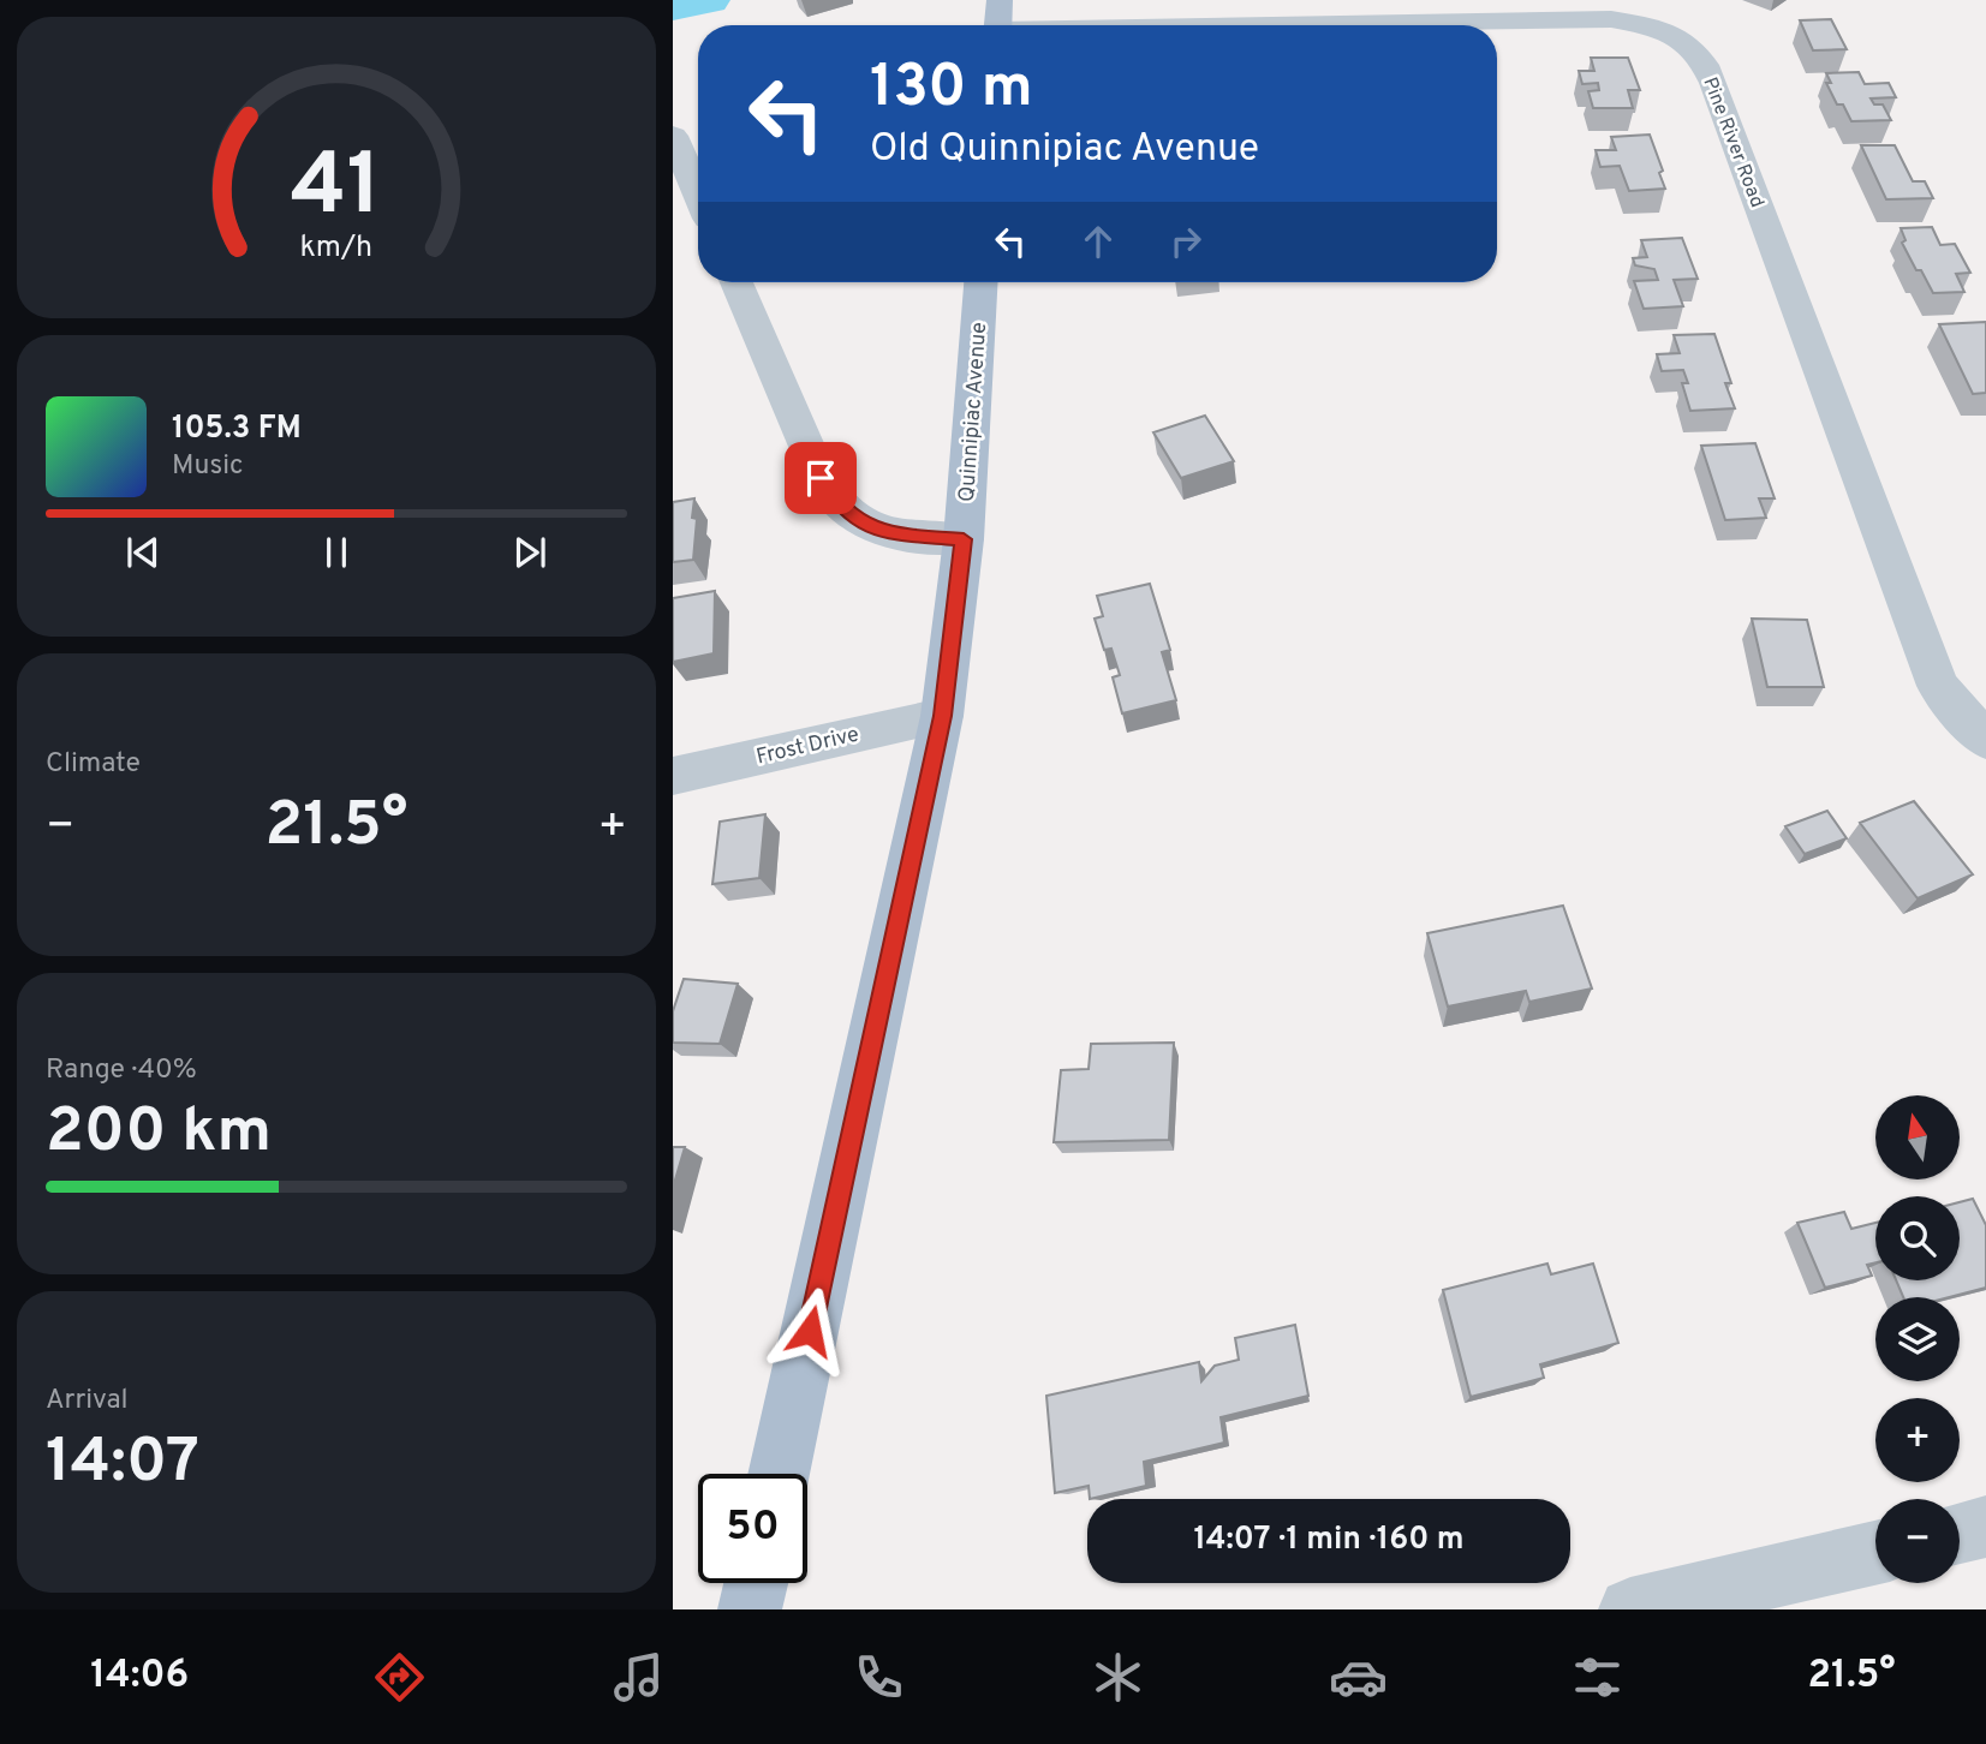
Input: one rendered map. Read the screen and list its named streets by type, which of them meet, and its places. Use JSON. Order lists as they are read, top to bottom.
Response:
{
  "streets": {
    "main road": ["Quinnipiac Avenue"],
    "street": ["Pine River Road", "Frost Drive"]
  },
  "crossings": [
    ["Quinnipiac Avenue", "Frost Drive"]
  ],
  "north": "top",
  "page": {
    "turn": ["130 m", "Old Quinnipiac Avenue"],
    "song": ["105.3 FM", "Music"],
    "tile": [
      "Climate",
      ["Range · 40%", "200 km"],
      ["Arrival", "14:07"]
    ],
    "heat": ["−", "21.5°", "+"],
    "map_buttons": ["+", "−"],
    "limit": "50",
    "trip": "14:07 · 1 min · 160 m",
    "tabs": ["14:06", "21.5°"],
    "gauge": ["41", "km/h"]
  }
}
